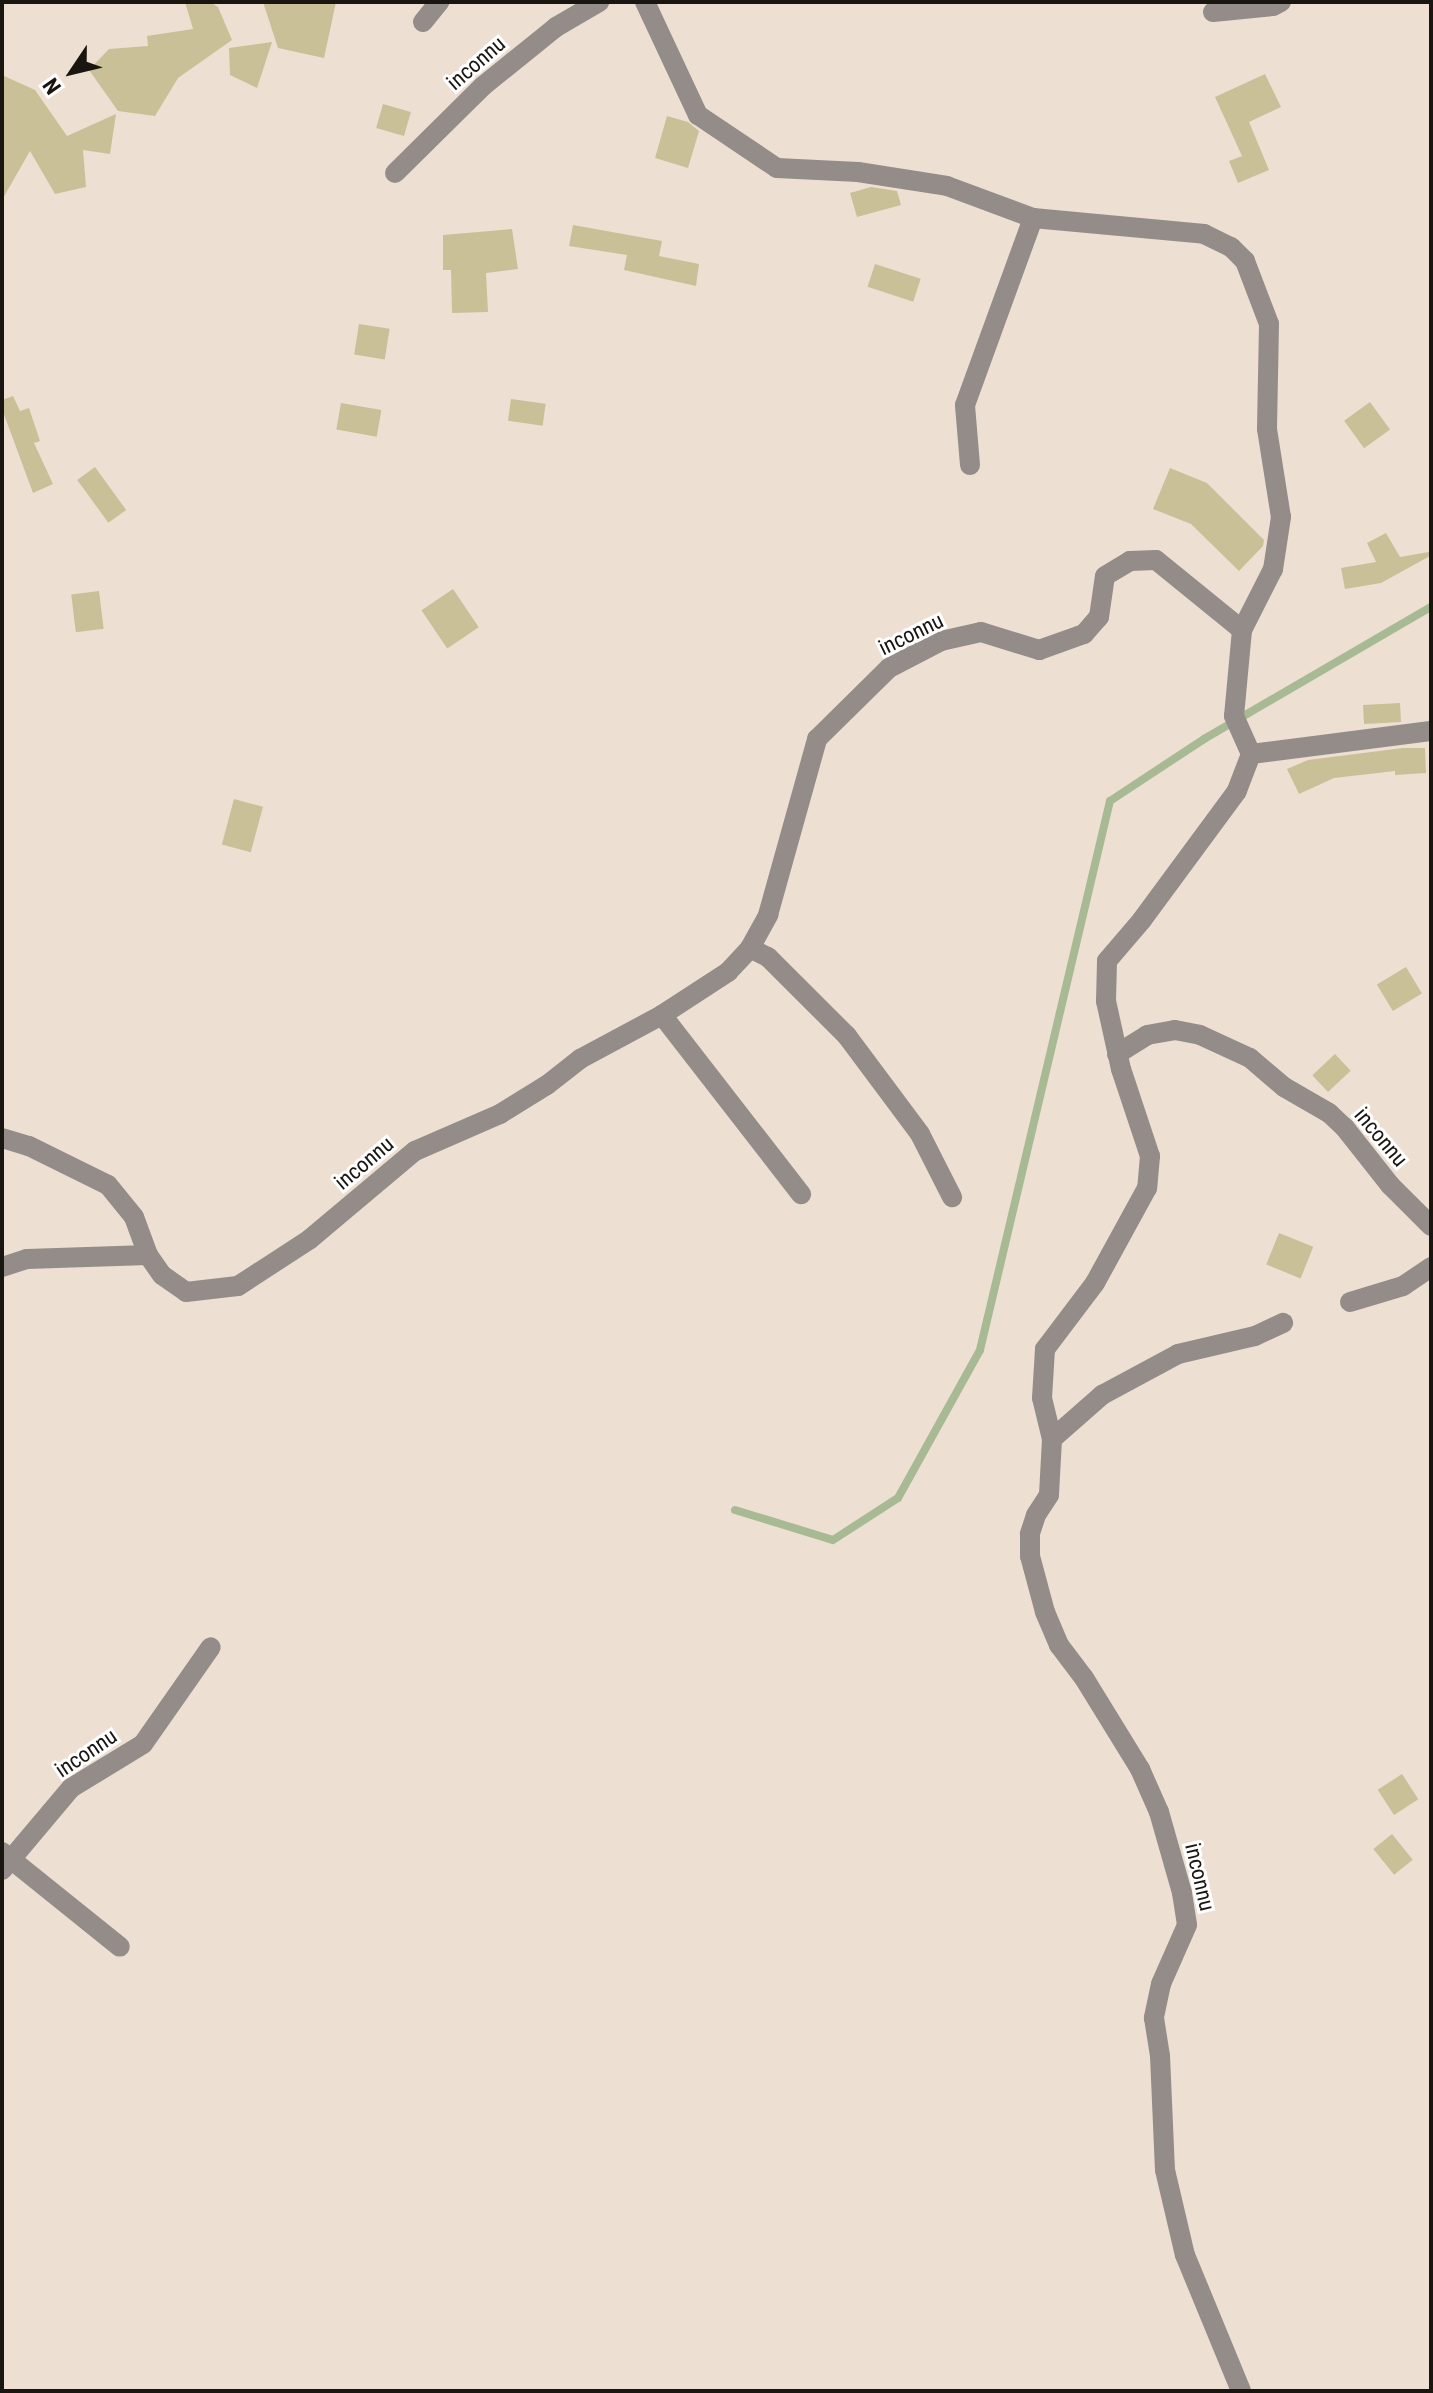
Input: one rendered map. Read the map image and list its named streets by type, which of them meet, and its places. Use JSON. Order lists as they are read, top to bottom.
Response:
{
  "streets": {
    "street": ["inconnu"]
  },
  "north": "bottom left"
}
